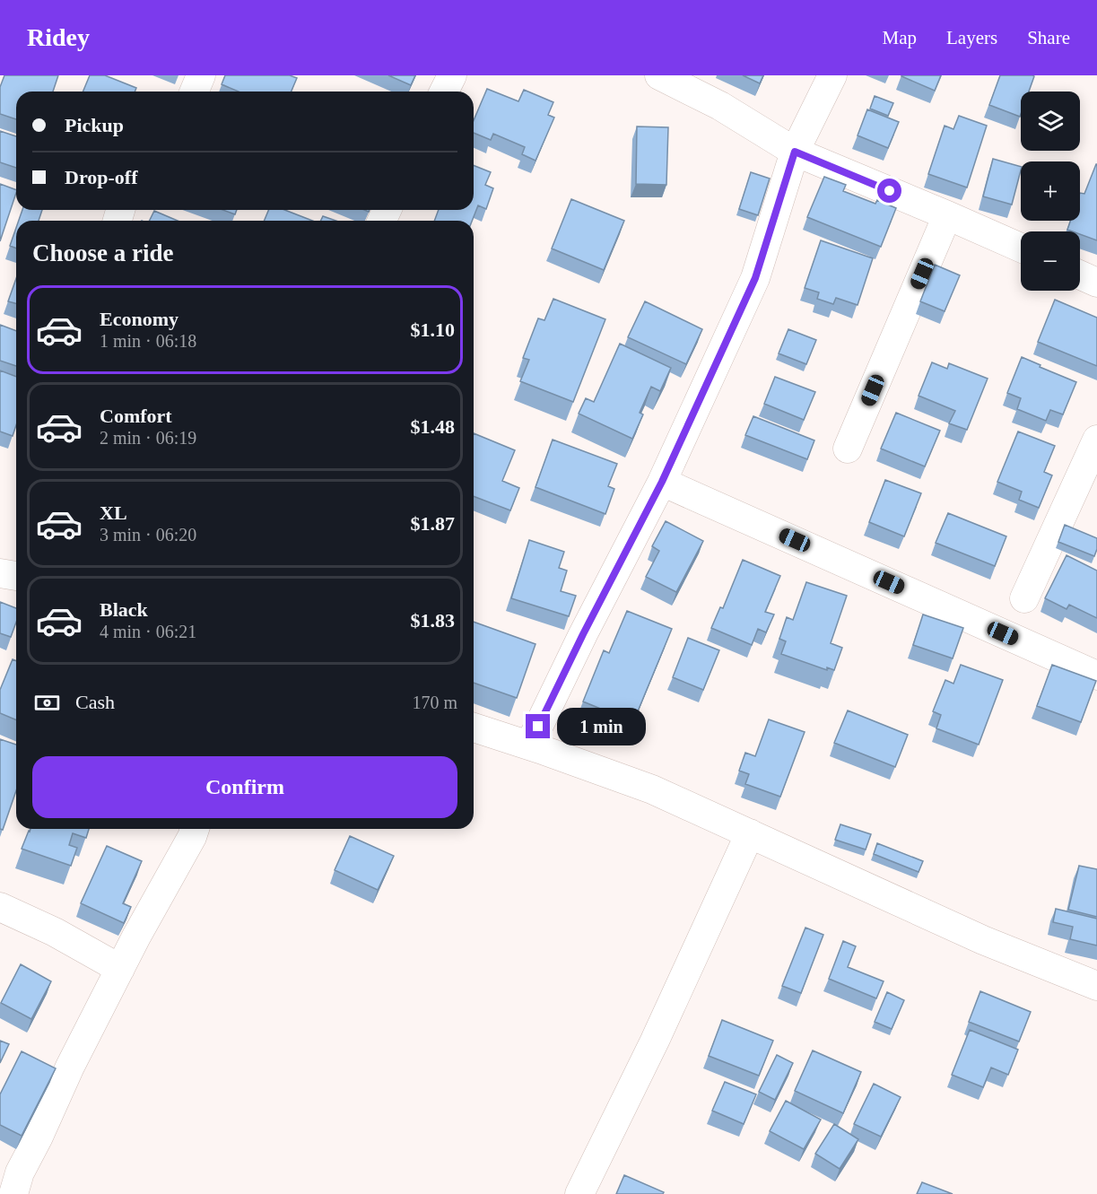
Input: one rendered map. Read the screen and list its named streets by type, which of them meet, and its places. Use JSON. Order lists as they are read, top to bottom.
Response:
{
  "page": {
    "header": "Ridey",
    "nav": ["Map", "Layers", "Share"],
    "map_buttons": ["+", "−"],
    "banner": ["Pickup", "Drop-off"],
    "heading": "Choose a ride",
    "list": [
      {
        "name": "Economy",
        "note": "1 min · 06:18",
        "value": "$1.10"
      },
      {
        "name": "Comfort",
        "note": "2 min · 06:19",
        "value": "$1.48"
      },
      {
        "name": "XL",
        "note": "3 min · 06:20",
        "value": "$1.87"
      },
      {
        "name": "Black",
        "note": "4 min · 06:21",
        "value": "$1.83"
      }
    ],
    "pay": ["Cash", "170 m"],
    "bubble": "1 min",
    "buttons": "Confirm"
  }
}
